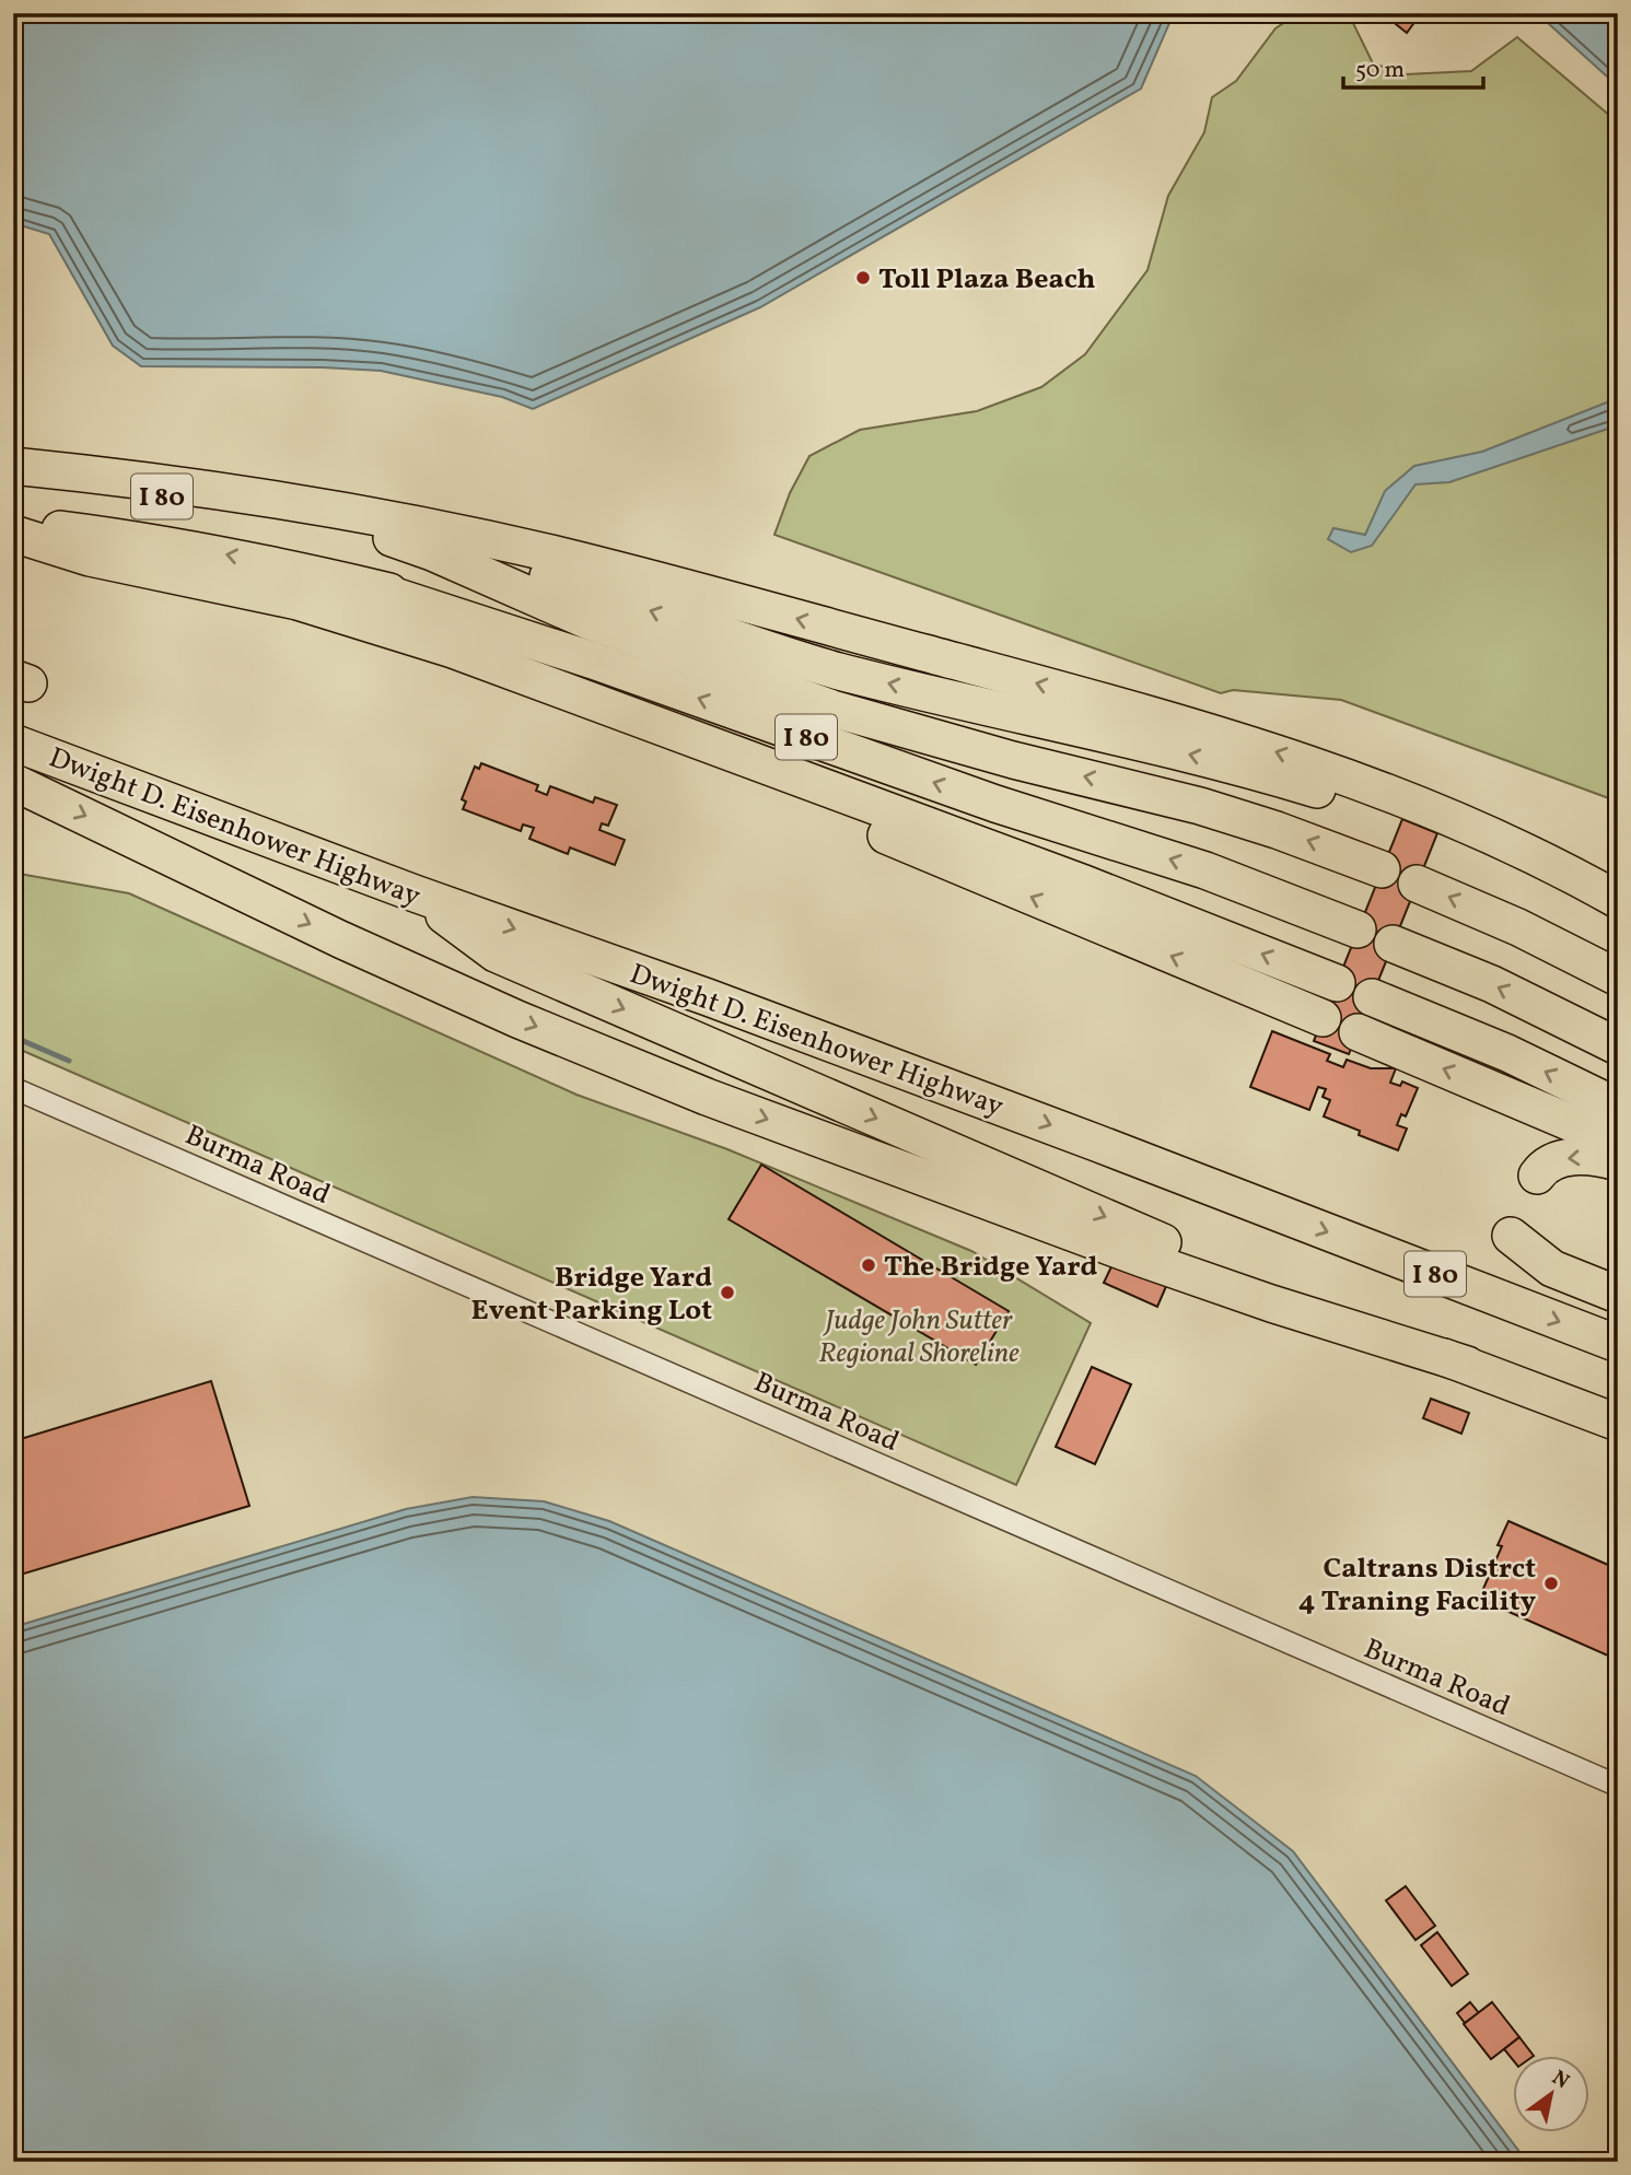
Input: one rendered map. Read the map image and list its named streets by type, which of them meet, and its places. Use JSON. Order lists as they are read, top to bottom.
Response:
{
  "streets": {
    "highway": ["I 80", "Dwight D. Eisenhower Highway"],
    "street": ["Burma Road"]
  },
  "parks": ["Judge John Sutter Regional Shoreline"],
  "places": [
    "Toll Plaza Beach",
    "The Bridge Yard",
    "Bridge Yard Event Parking Lot",
    "Caltrans Distrct 4 Traning Facility"
  ],
  "scale_bar": "50 m",
  "north": "top right"
}
